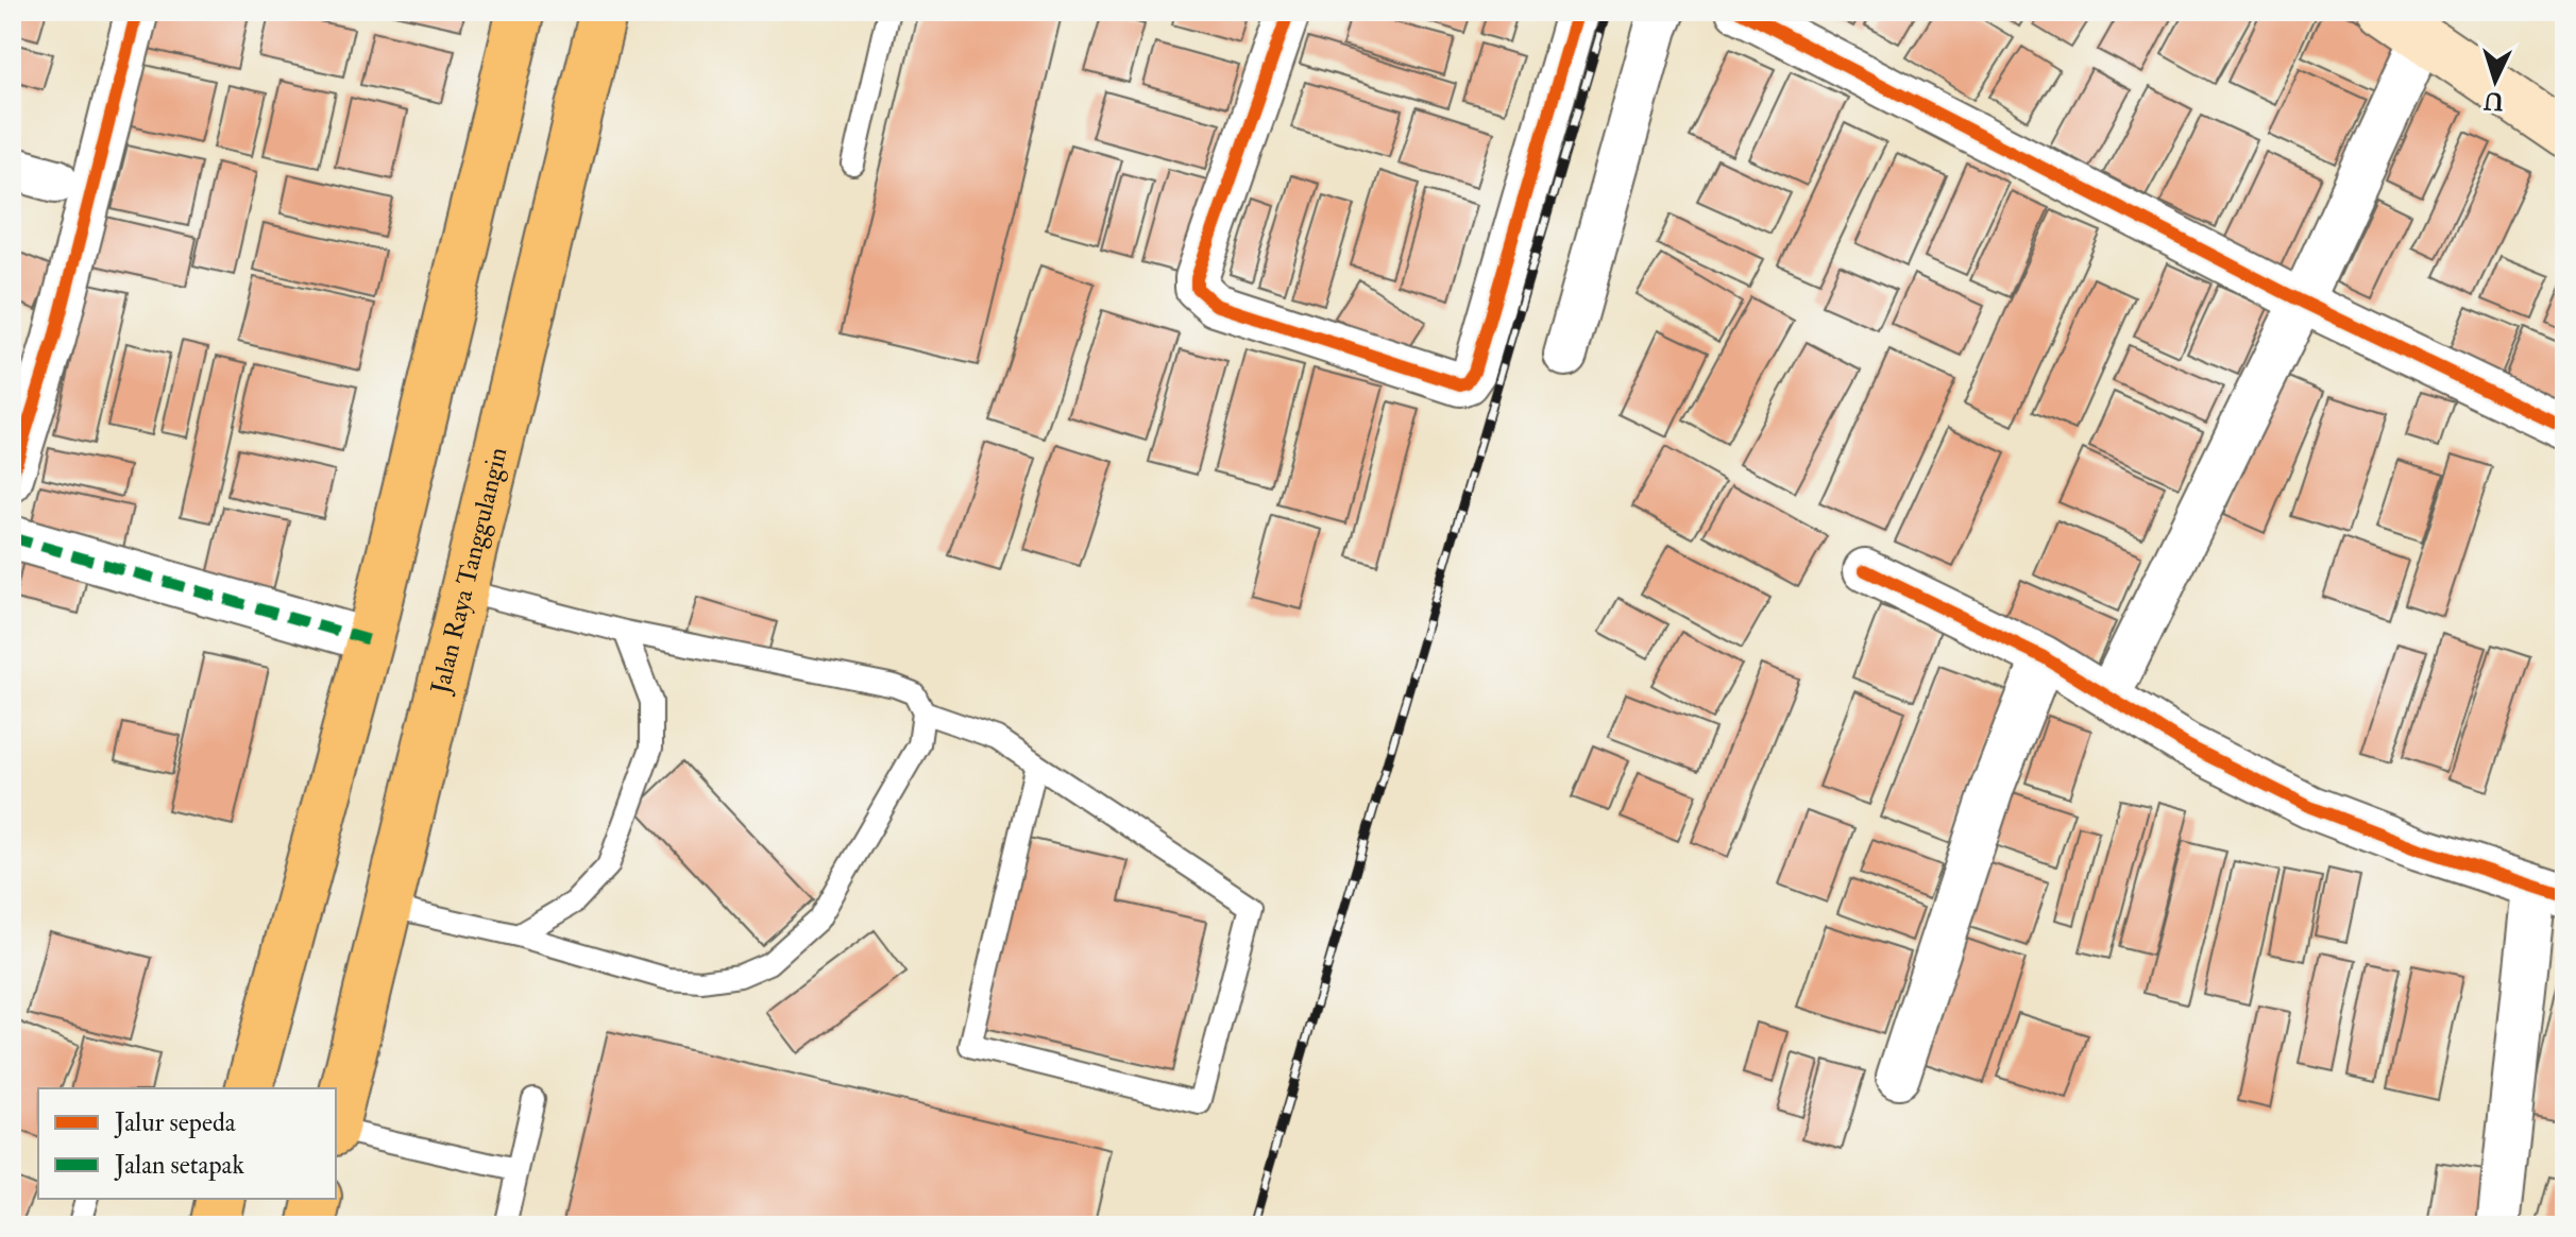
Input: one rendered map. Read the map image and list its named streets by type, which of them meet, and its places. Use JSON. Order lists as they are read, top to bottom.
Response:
{
  "streets": {
    "highway": ["Jalan Raya Tanggulangin"]
  },
  "legend": ["Jalur sepeda", "Jalan setapak"],
  "north": "bottom"
}
